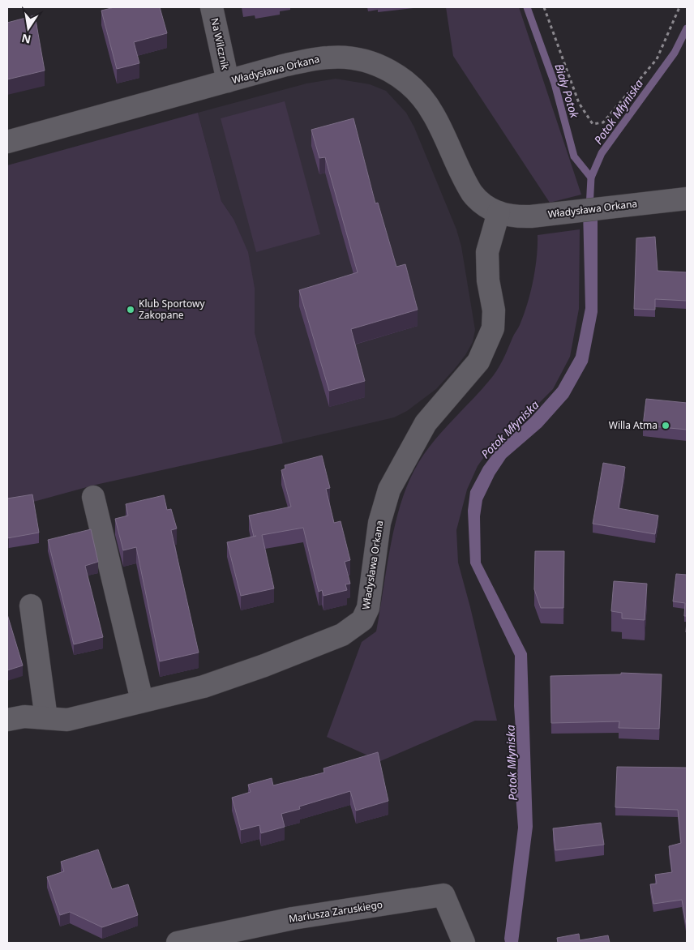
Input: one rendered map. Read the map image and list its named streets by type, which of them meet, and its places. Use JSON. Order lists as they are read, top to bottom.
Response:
{
  "streets": {
    "street": ["Na Wilcznik", "Władysława Orkana", "Mariusza Zaruskiego"]
  },
  "crossings": [
    ["Na Wilcznik", "Władysława Orkana"]
  ],
  "water": ["Biały Potok", "Potok Młyniska"],
  "places": ["Klub Sportowy Zakopane", "Willa Atma"],
  "north": "bottom"
}
